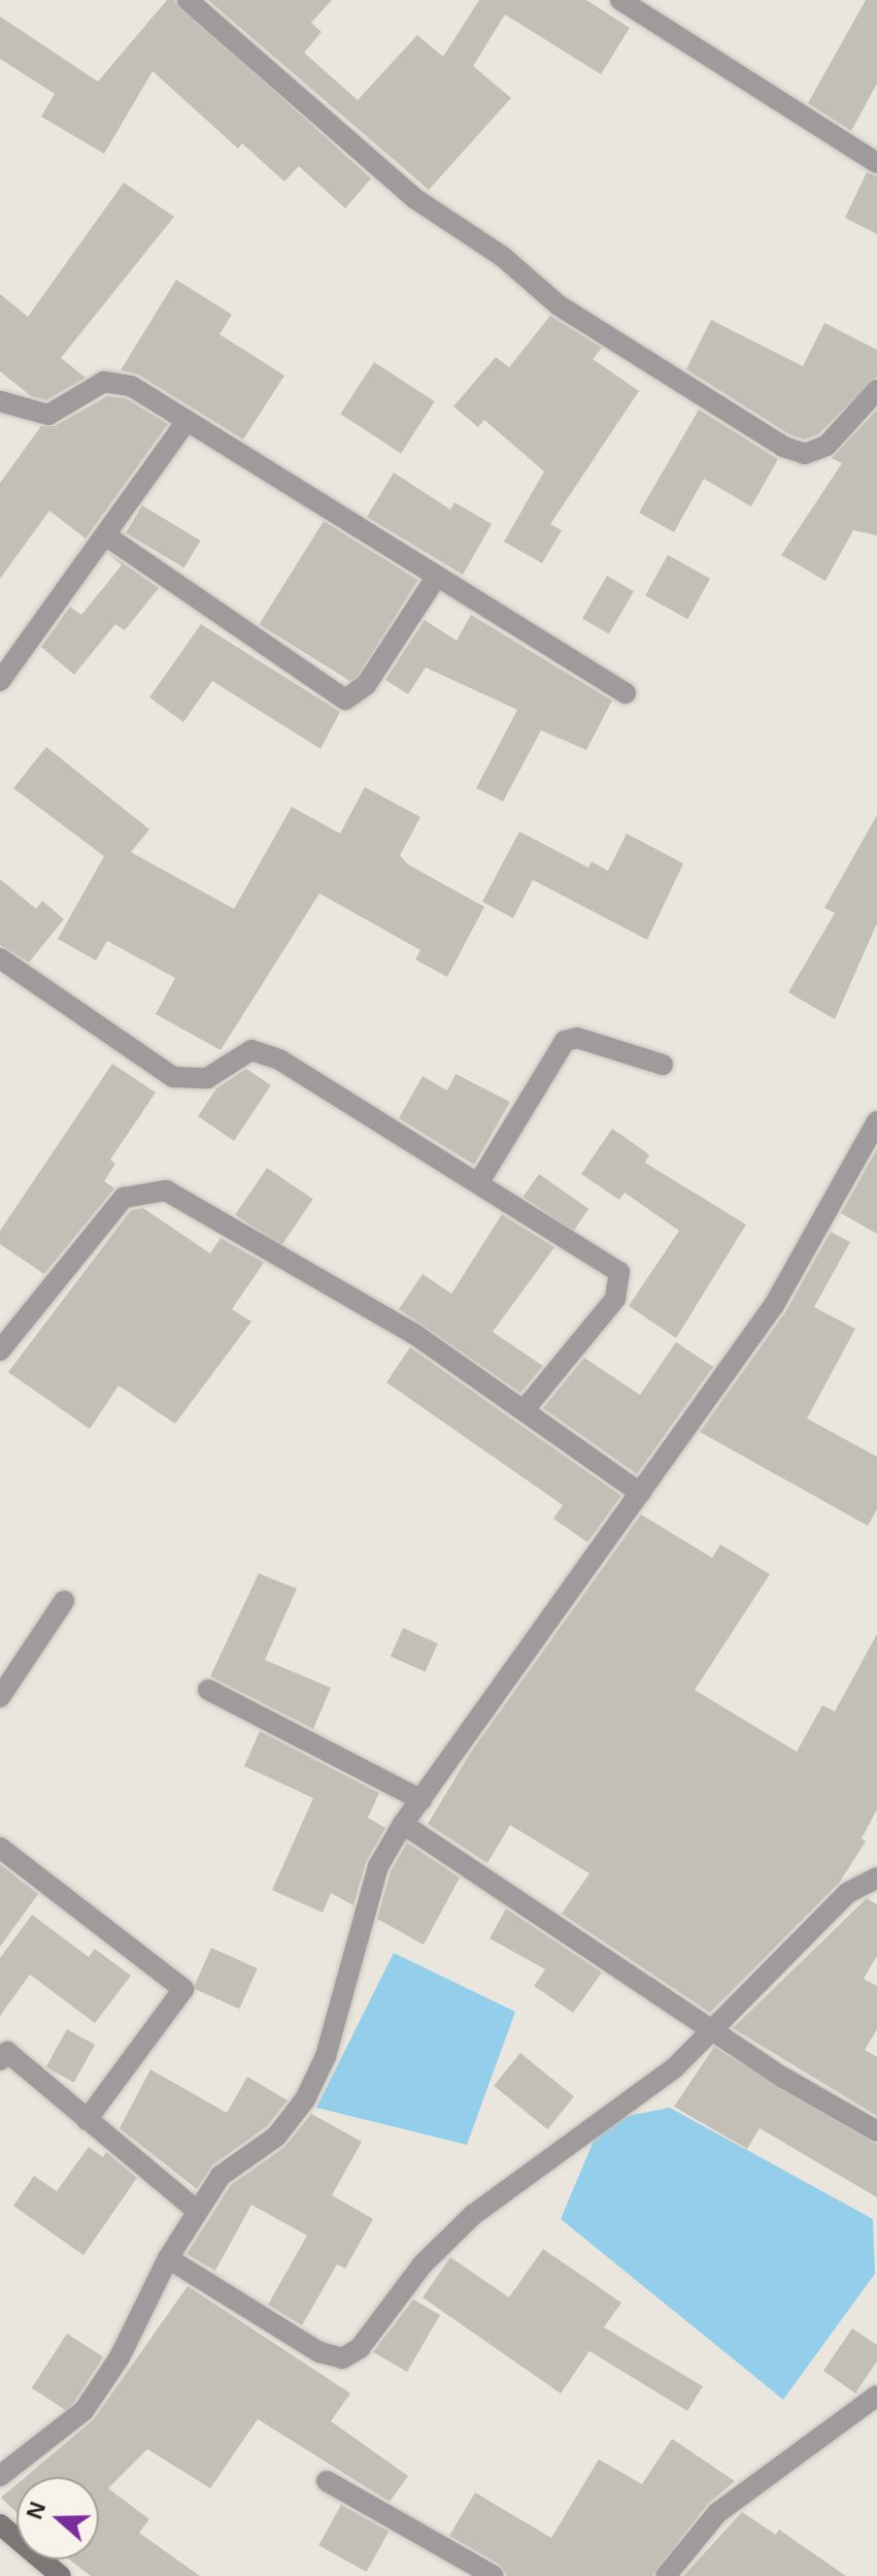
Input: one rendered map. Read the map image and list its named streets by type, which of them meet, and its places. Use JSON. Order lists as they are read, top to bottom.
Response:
{
  "north": "left"
}
